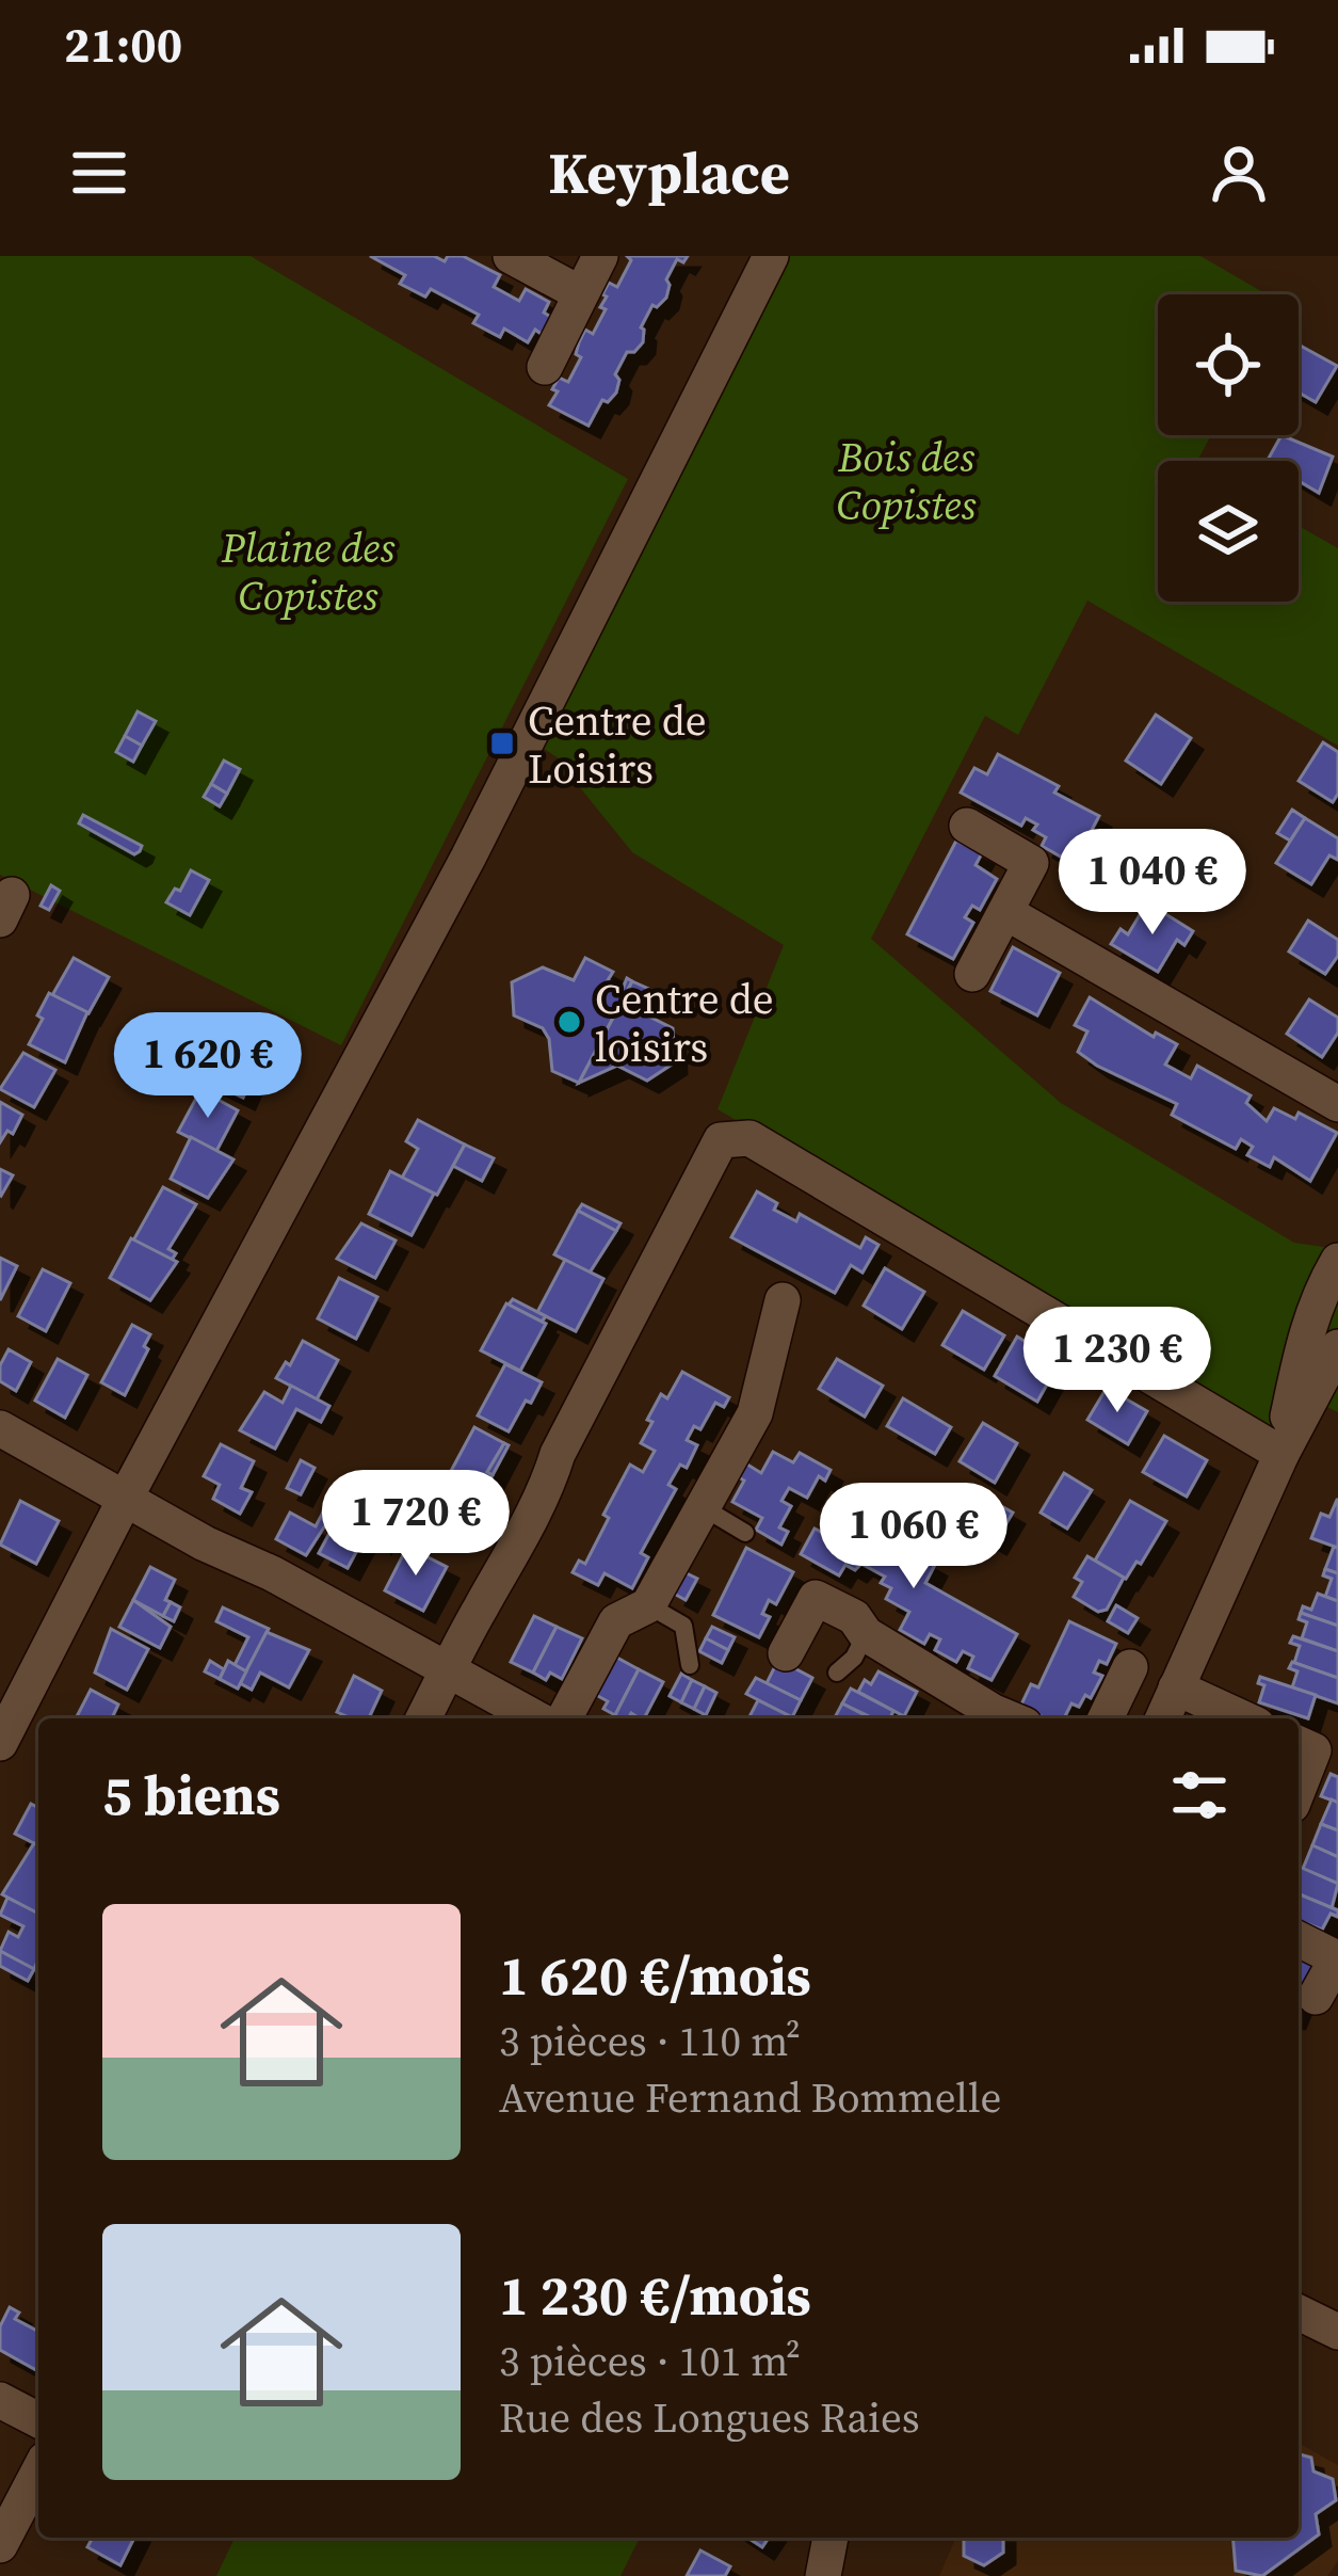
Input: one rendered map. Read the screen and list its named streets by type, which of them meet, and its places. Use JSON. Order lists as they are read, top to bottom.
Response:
{
  "parks": ["Bois des Copistes", "Plaine des Copistes"],
  "places": {
    "transit": ["Centre de Loisirs"],
    "other": ["Centre de loisirs"]
  },
  "page": {
    "status": "21:00",
    "header": "Keyplace",
    "price": [
      "1 040 €",
      "1 620 €",
      "1 230 €",
      "1 720 €",
      "1 060 €"
    ],
    "heading": "5 biens",
    "list": [
      {
        "name": "1 620 €/mois",
        "note": "3 pièces · 110 m² · Avenue Fernand Bommelle"
      },
      {
        "name": "1 230 €/mois",
        "note": "3 pièces · 101 m² · Rue des Longues Raies"
      }
    ]
  }
}
